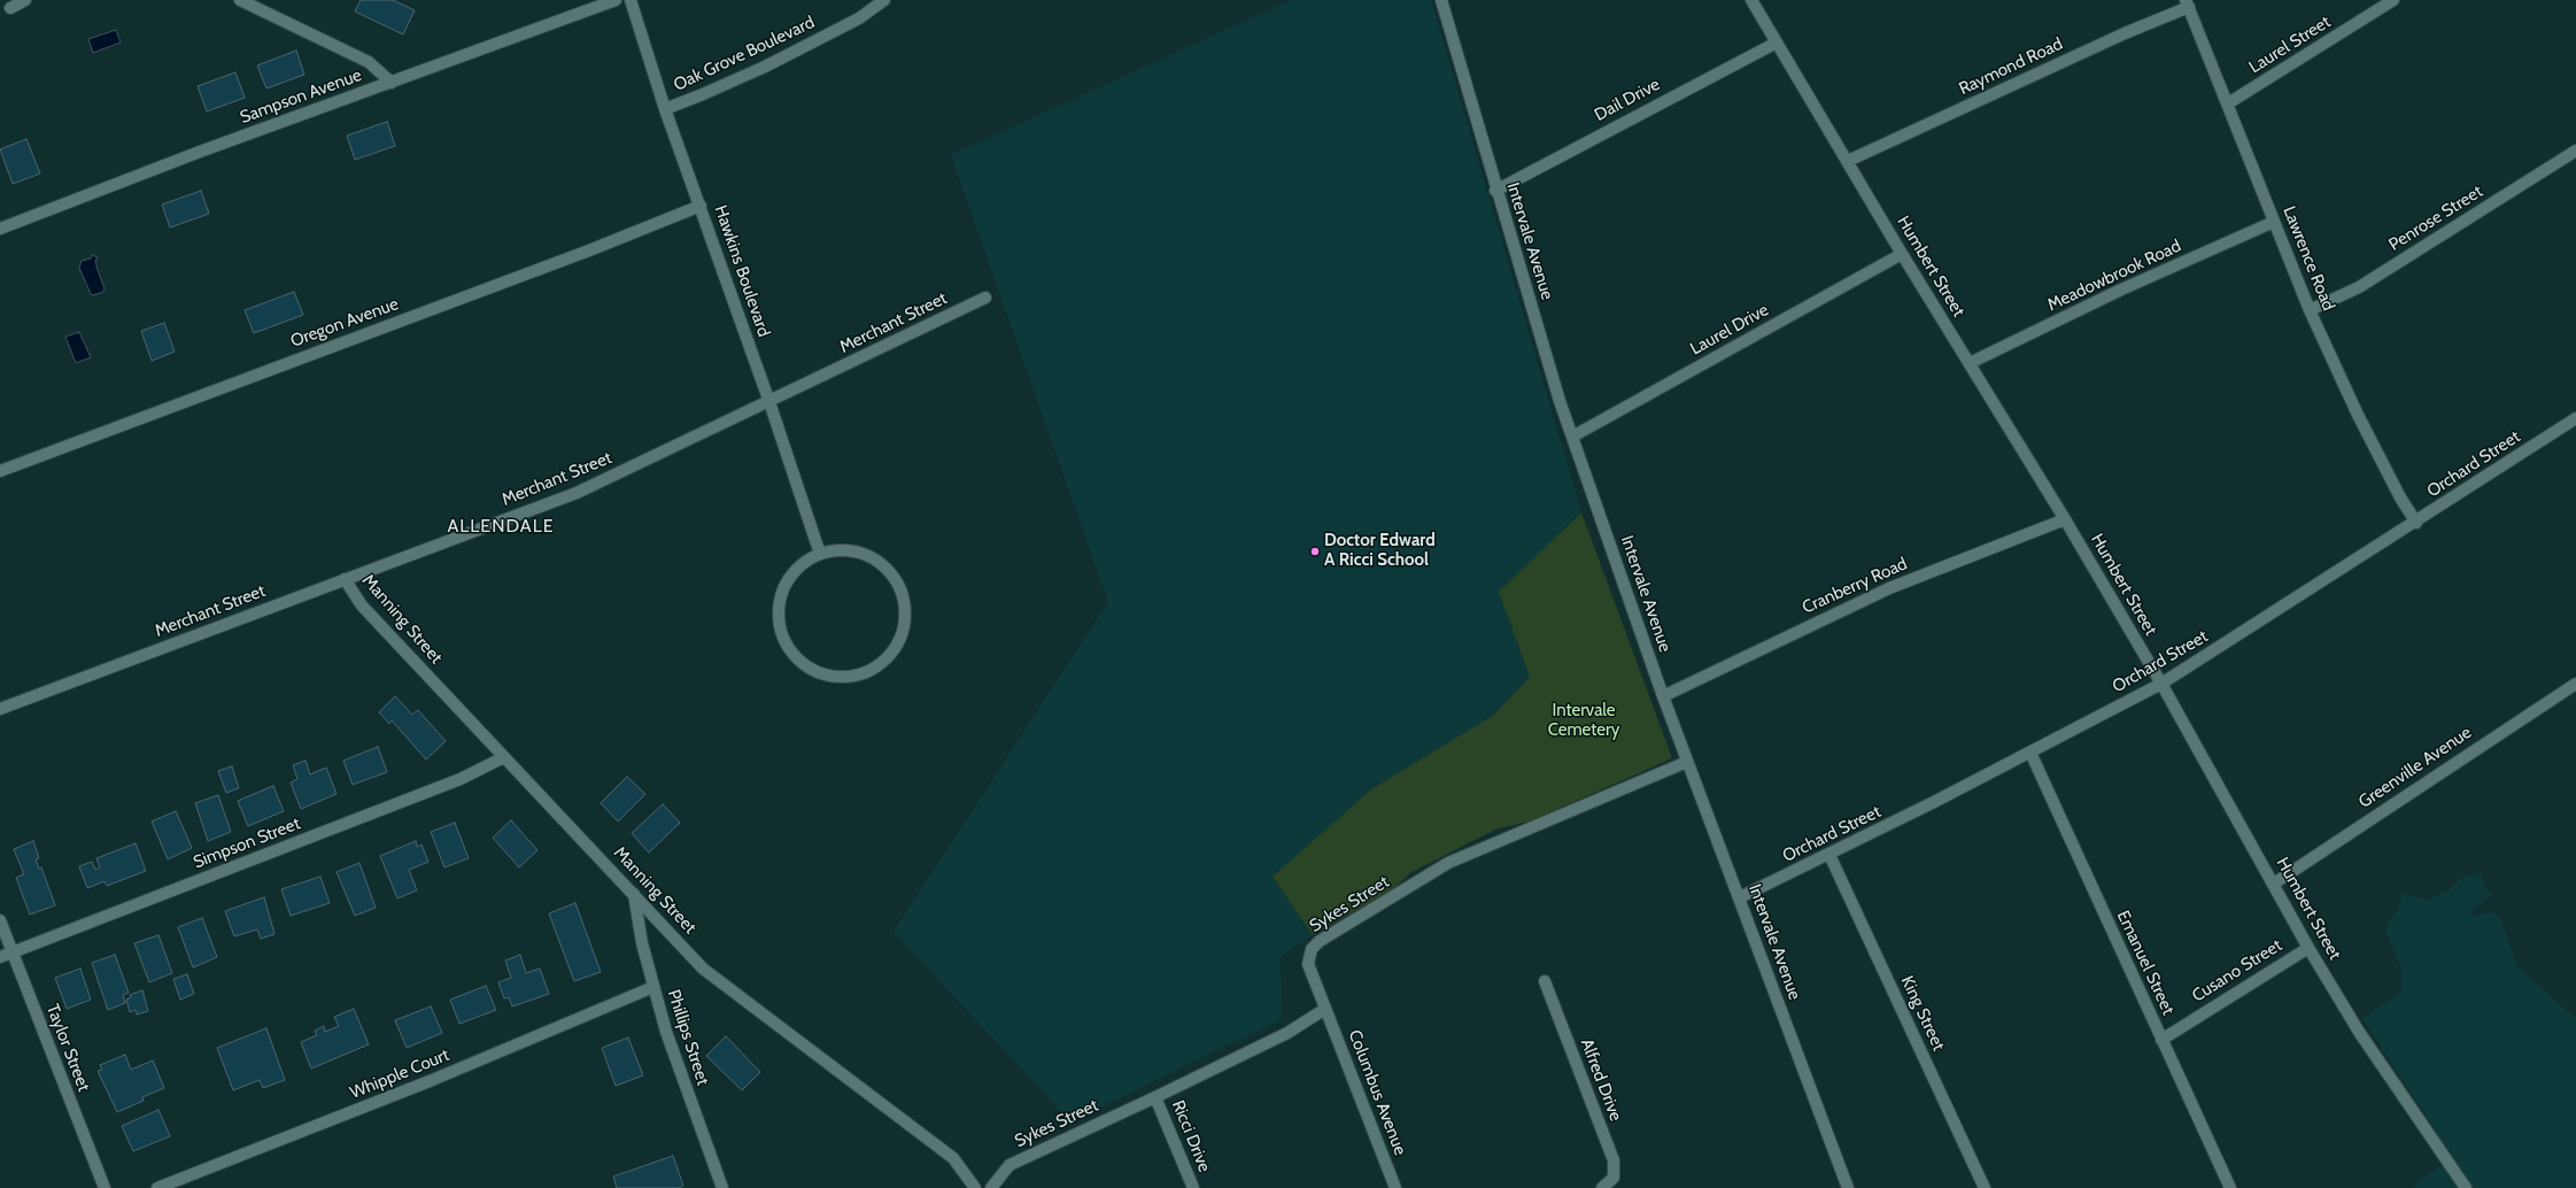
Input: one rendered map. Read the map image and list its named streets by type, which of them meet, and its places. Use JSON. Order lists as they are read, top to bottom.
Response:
{
  "streets": {
    "street": [
      "Laurel Street",
      "Oak Grove Boulevard",
      "Raymond Road",
      "Sampson Avenue",
      "Dail Drive",
      "Penrose Street",
      "Intervale Avenue",
      "Lawrence Road",
      "Humbert Street",
      "Hawkins Boulevard",
      "Meadowbrook Road",
      "Oregon Avenue",
      "Merchant Street",
      "Laurel Drive",
      "Orchard Street",
      "Cranberry Road",
      "Manning Street",
      "Greenville Avenue",
      "Simpson Street",
      "Sykes Street",
      "Emanuel Street",
      "Cusano Street",
      "King Street",
      "Phillips Street",
      "Taylor Street",
      "Whipple Court",
      "Alfred Drive",
      "Columbus Avenue",
      "Ricci Drive"
    ]
  },
  "crossings": [
    ["Laurel Street", "Lawrence Road"],
    ["Oak Grove Boulevard", "Hawkins Boulevard"],
    ["Raymond Road", "Lawrence Road"],
    ["Raymond Road", "Humbert Street"],
    ["Dail Drive", "Intervale Avenue"],
    ["Dail Drive", "Humbert Street"],
    ["Penrose Street", "Lawrence Road"],
    ["Intervale Avenue", "Laurel Drive"],
    ["Intervale Avenue", "Orchard Street"],
    ["Intervale Avenue", "Cranberry Road"],
    ["Intervale Avenue", "Sykes Street"],
    ["Lawrence Road", "Meadowbrook Road"],
    ["Lawrence Road", "Orchard Street"],
    ["Humbert Street", "Meadowbrook Road"],
    ["Humbert Street", "Laurel Drive"],
    ["Humbert Street", "Orchard Street"],
    ["Humbert Street", "Cranberry Road"],
    ["Humbert Street", "Greenville Avenue"],
    ["Humbert Street", "Cusano Street"],
    ["Hawkins Boulevard", "Oregon Avenue"],
    ["Hawkins Boulevard", "Merchant Street"],
    ["Merchant Street", "Manning Street"],
    ["Orchard Street", "Emanuel Street"],
    ["Orchard Street", "King Street"],
    ["Manning Street", "Simpson Street"],
    ["Manning Street", "Phillips Street"],
    ["Simpson Street", "Taylor Street"],
    ["Sykes Street", "Columbus Avenue"],
    ["Sykes Street", "Ricci Drive"],
    ["Emanuel Street", "Cusano Street"],
    ["Phillips Street", "Whipple Court"]
  ],
  "districts": ["ALLENDALE"],
  "parks": ["Intervale Cemetery"],
  "places": ["Doctor Edward A Ricci School"]
}
